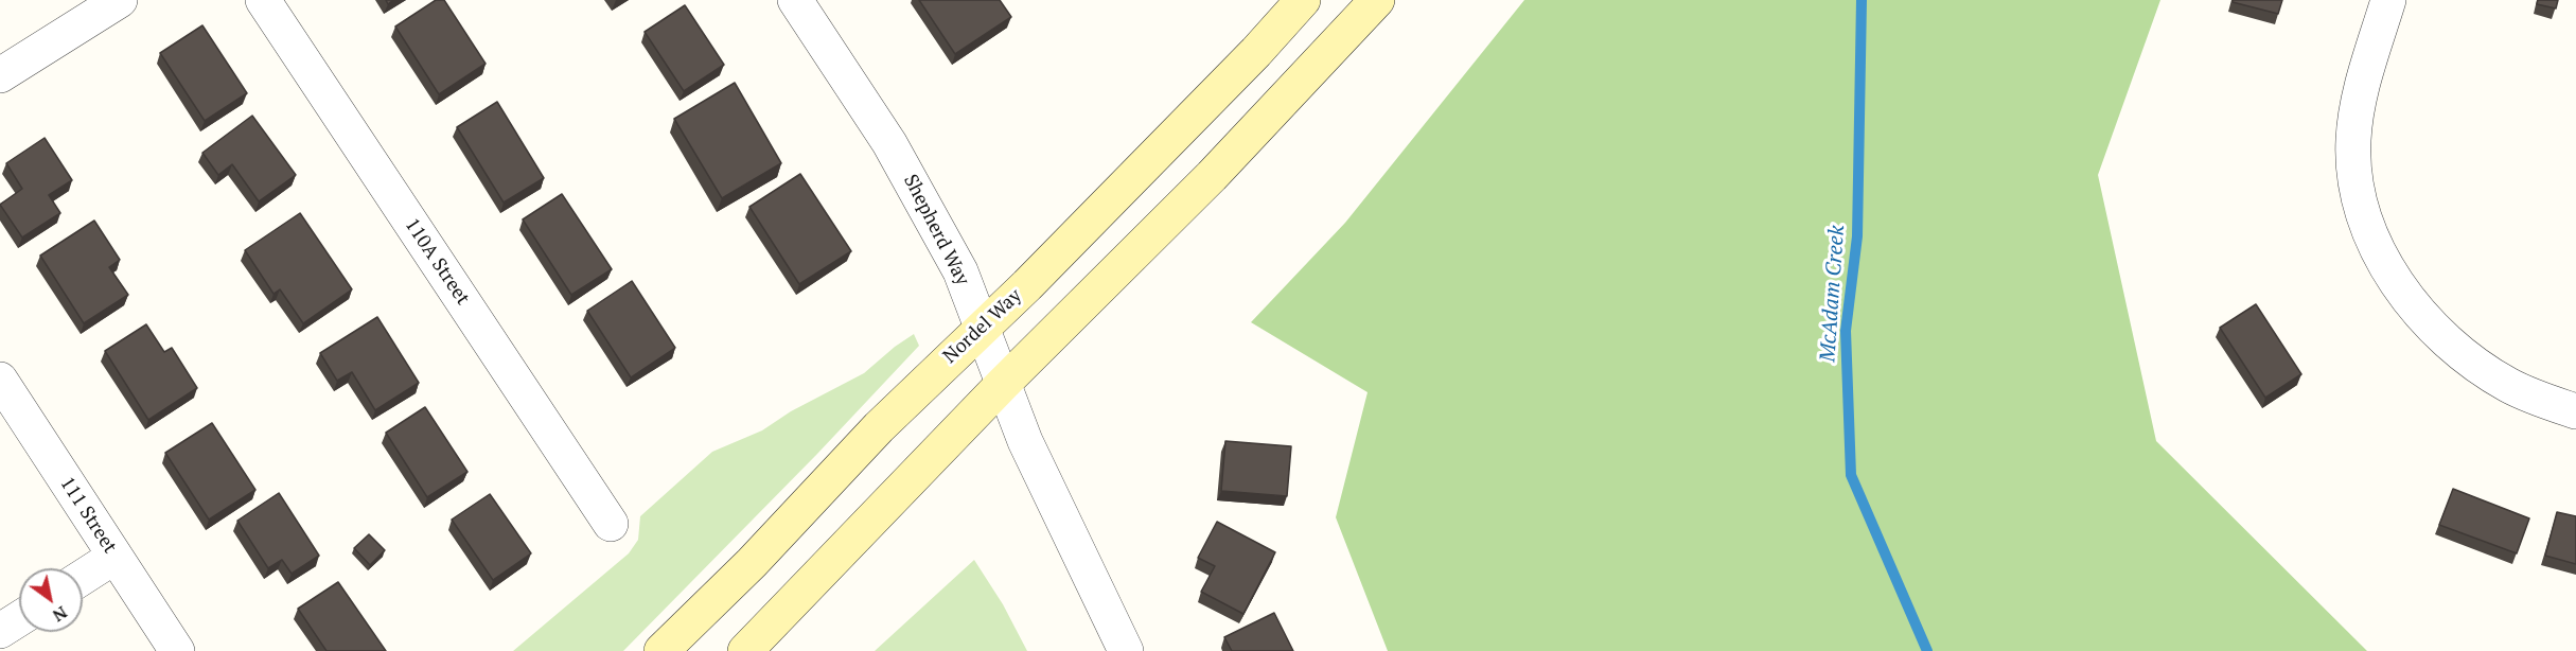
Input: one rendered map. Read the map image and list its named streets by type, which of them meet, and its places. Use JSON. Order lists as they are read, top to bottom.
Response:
{
  "streets": {
    "main road": ["Nordel Way"],
    "street": ["Shepherd Way", "110A Street", "111 Street"]
  },
  "crossings": [
    ["Shepherd Way", "Nordel Way"]
  ],
  "water": ["McAdam Creek"],
  "north": "bottom right"
}
